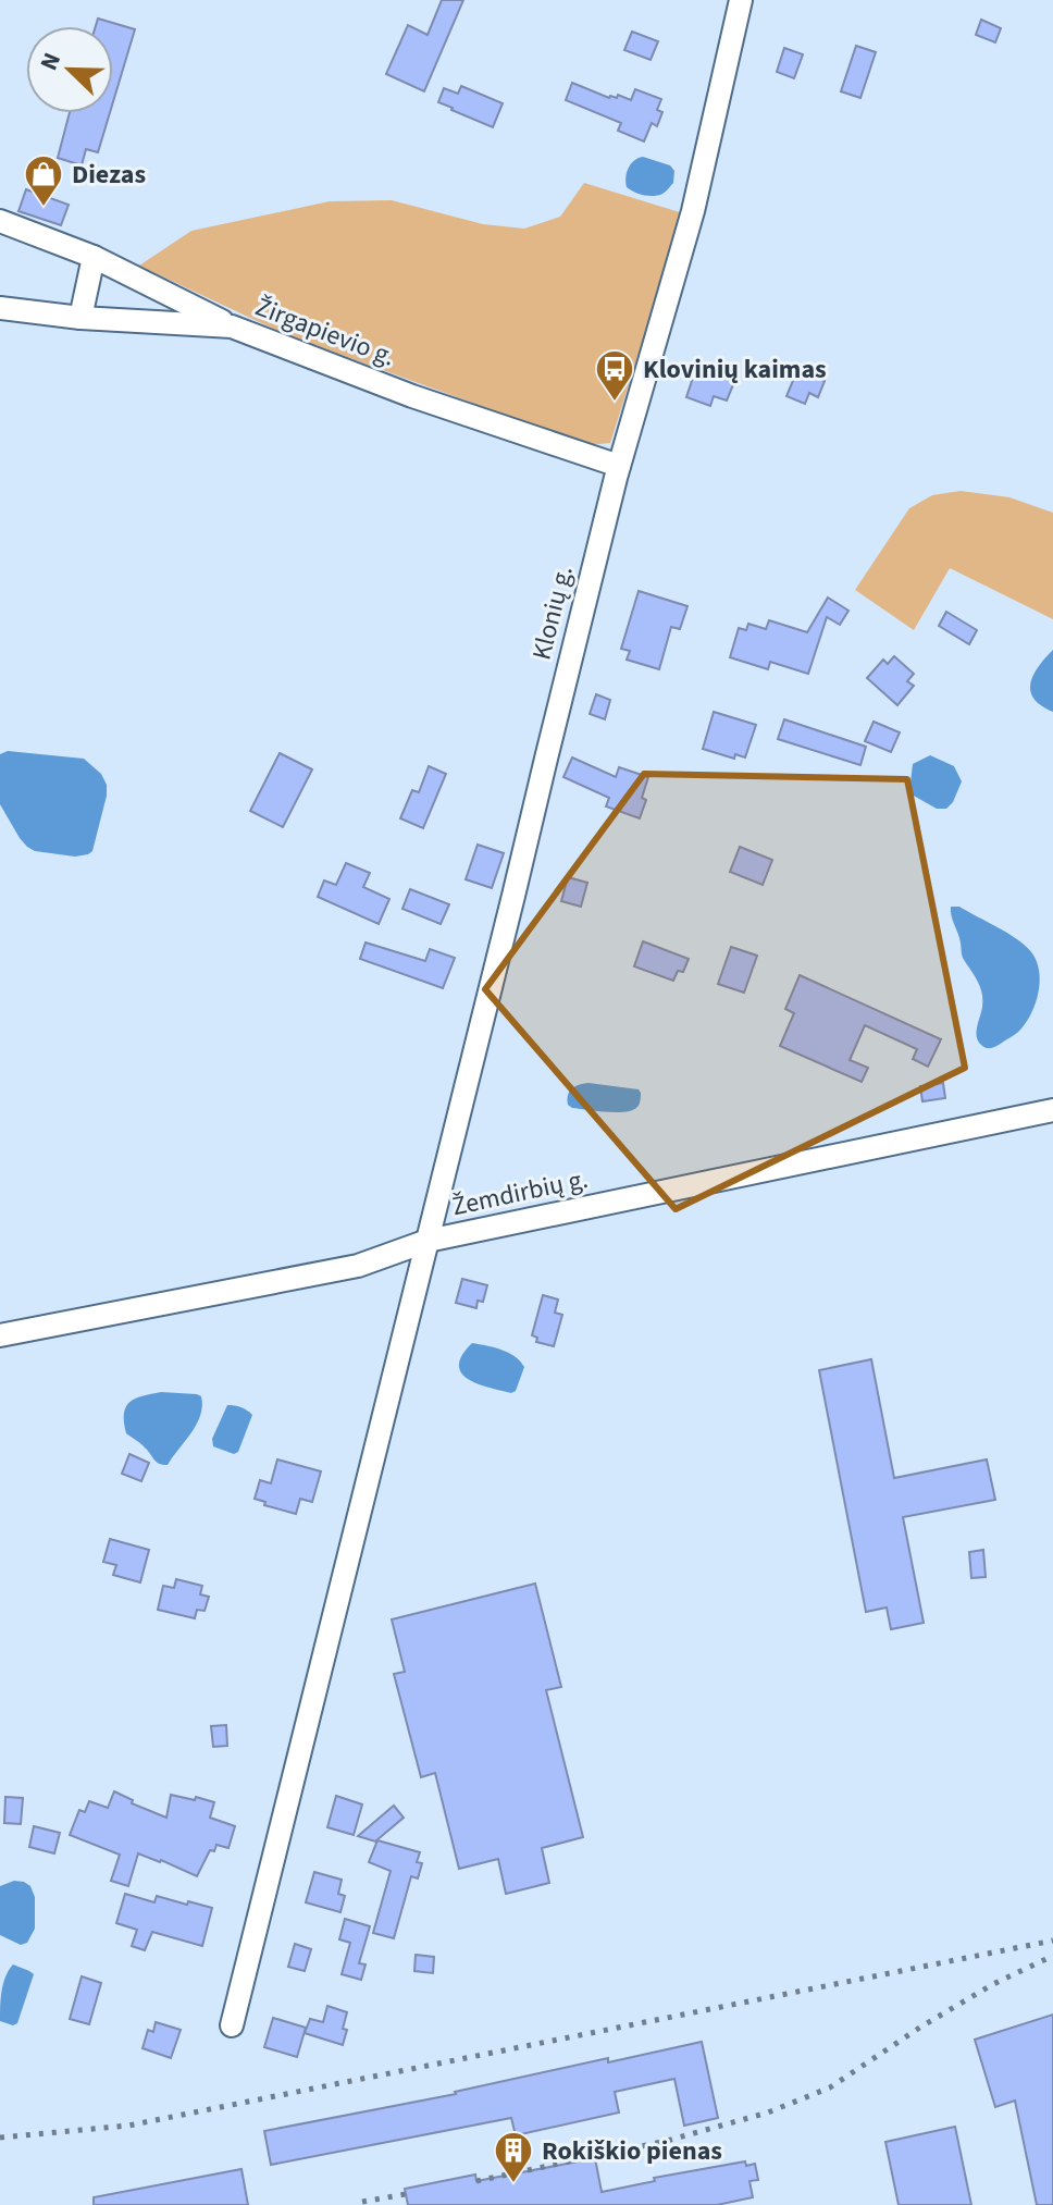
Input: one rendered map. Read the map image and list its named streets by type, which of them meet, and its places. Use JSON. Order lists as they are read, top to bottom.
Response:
{
  "streets": {
    "street": ["Žirgapievio g.", "Klonių g.", "Žemdirbių g."]
  },
  "crossings": [
    ["Žirgapievio g.", "Klonių g."],
    ["Klonių g.", "Žemdirbių g."]
  ],
  "places": {
    "shop": ["Diezas"],
    "bus stop": ["Klovinių kaimas"],
    "building": ["Rokiškio pienas"]
  },
  "north": "top left"
}
